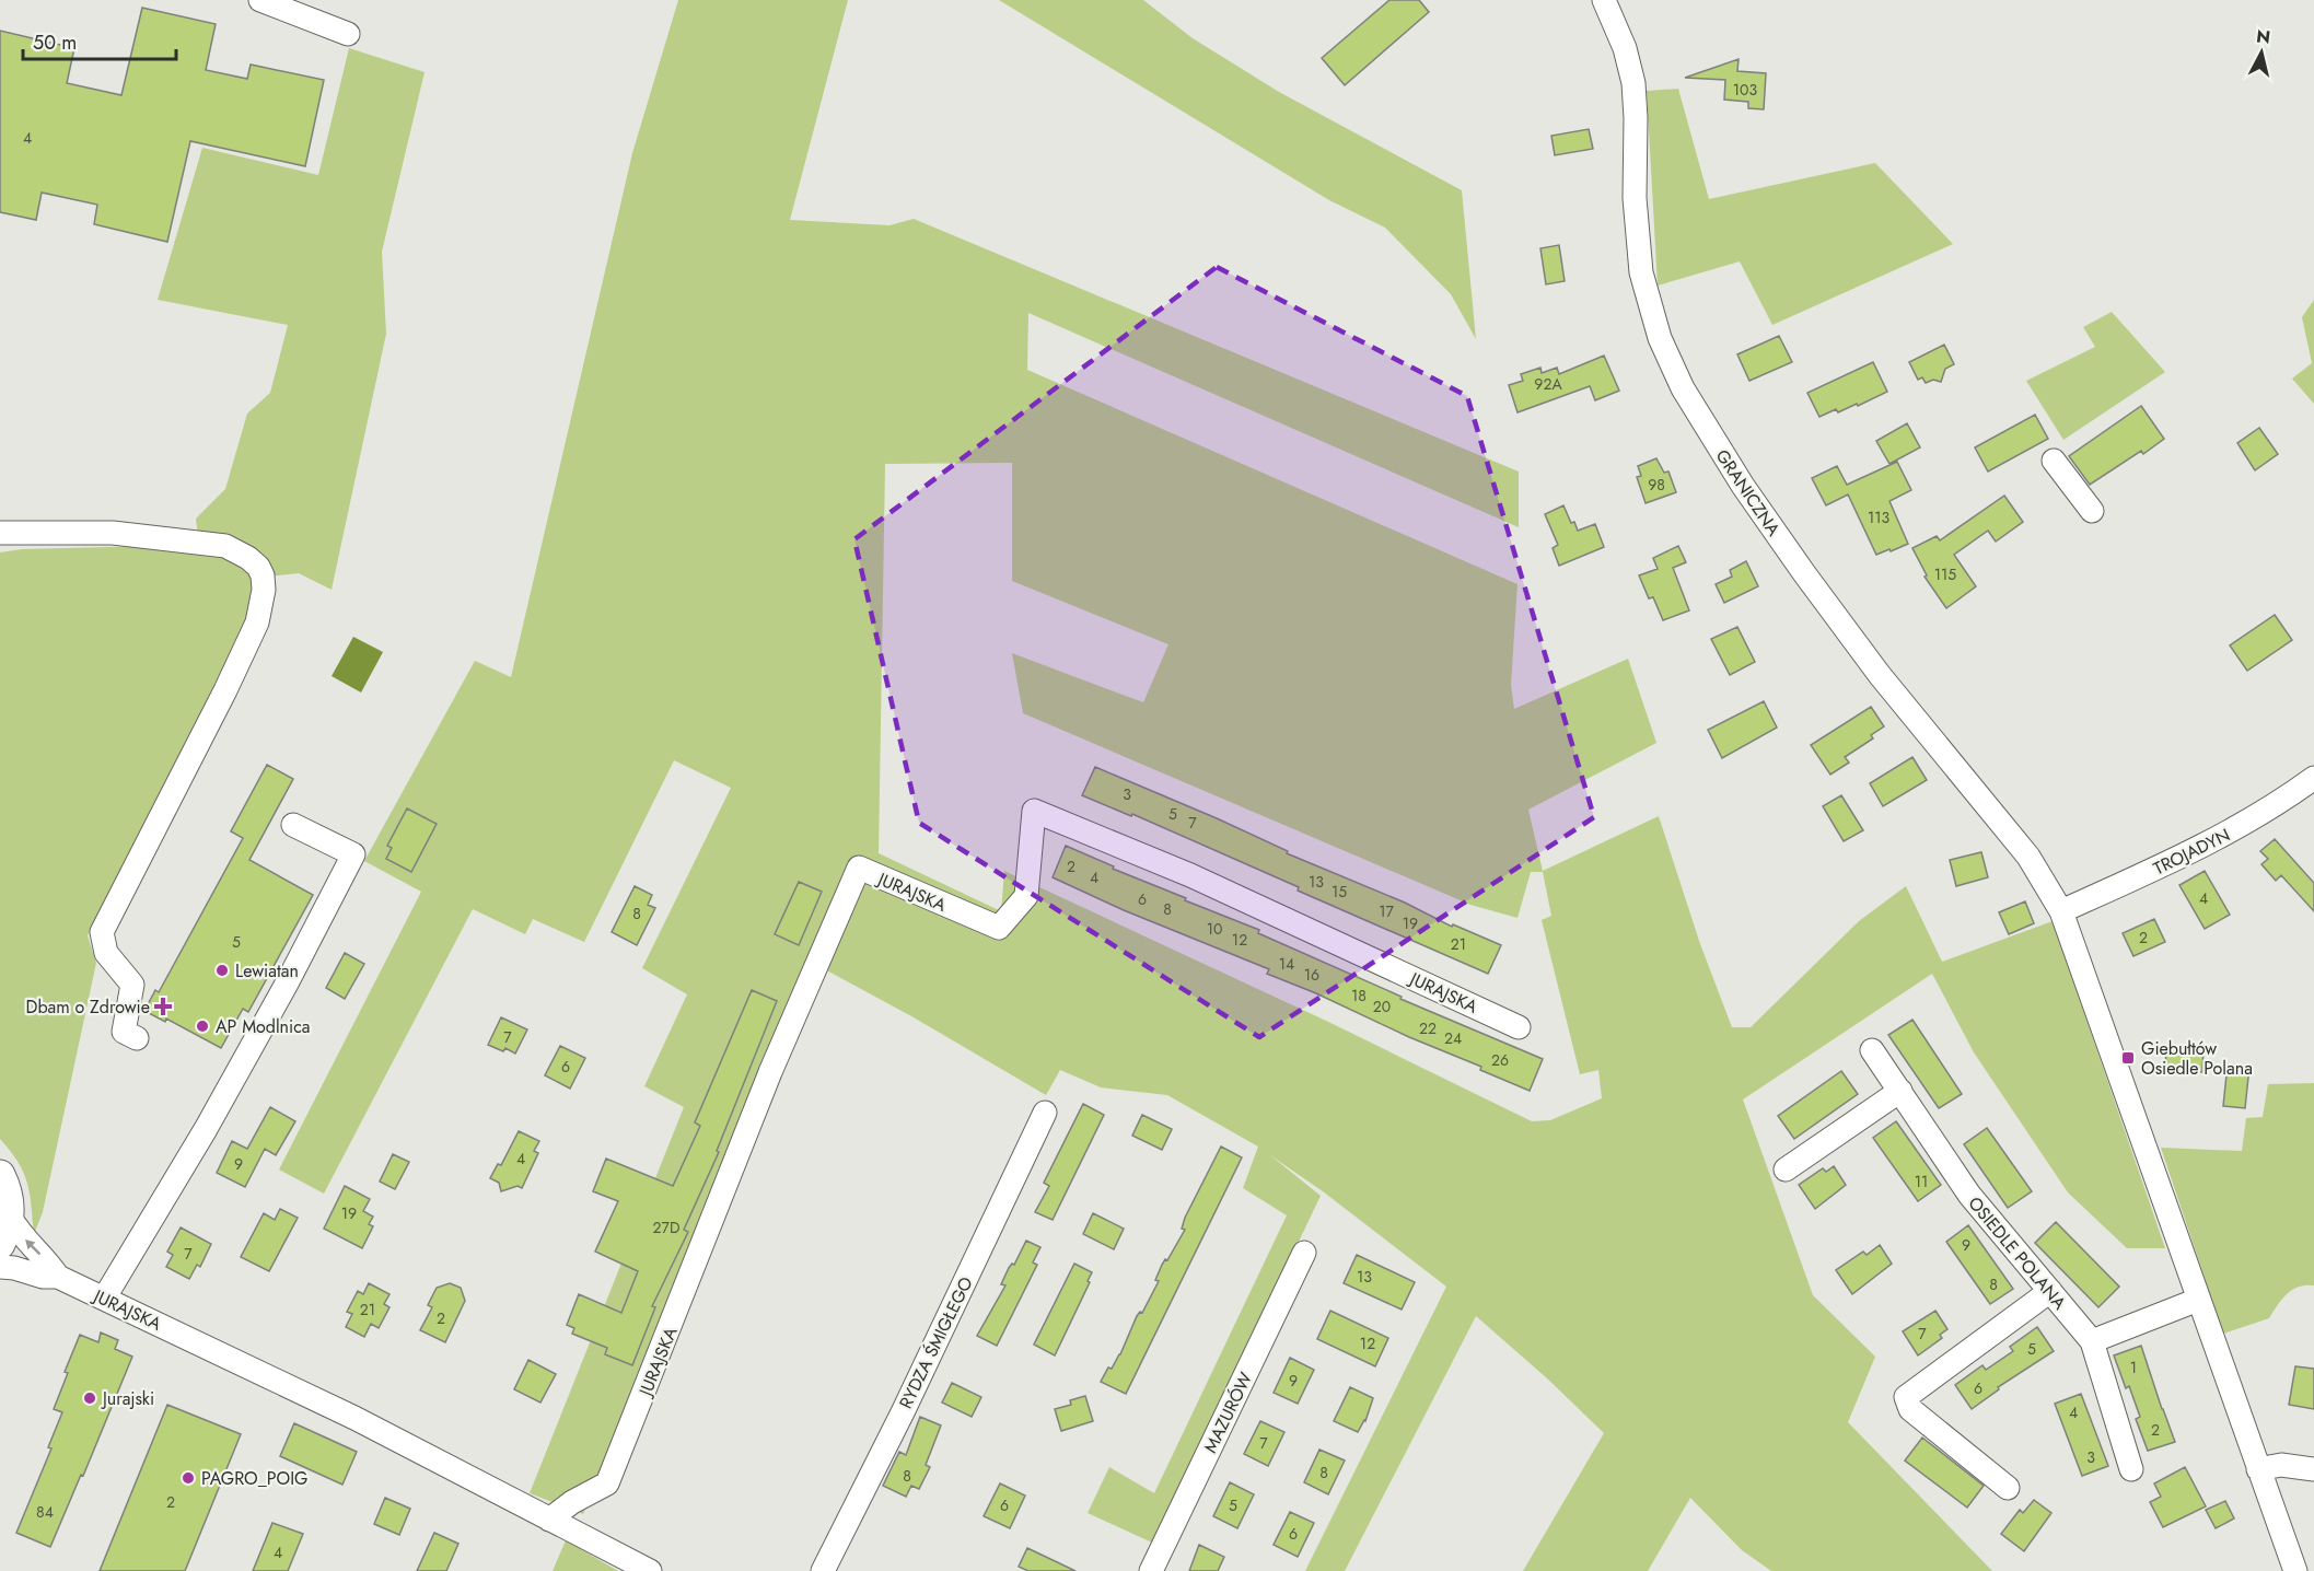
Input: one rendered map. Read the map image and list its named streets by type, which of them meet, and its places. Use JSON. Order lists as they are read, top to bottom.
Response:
{
  "streets": {
    "street": [
      "GRANICZNA",
      "TROJADYN",
      "JURAJSKA",
      "OSIEDLE POLANA",
      "RYDZA ŚMIGŁEGO",
      "MAZURÓW"
    ]
  },
  "crossings": [
    ["GRANICZNA", "TROJADYN"]
  ],
  "places": {
    "other": [
      "Lewiatan",
      "AP Modlnica",
      "Jurajski",
      "PAGRO_POIG"
    ],
    "health": ["Dbam o Zdrowie"],
    "transit": ["Giebułtów Osiedle Polana"]
  },
  "house_numbers": [
    "103",
    "4",
    "92A",
    "98",
    "113",
    "115",
    "3",
    "5",
    "7",
    "2",
    "4",
    "13",
    "15",
    "4",
    "6",
    "8",
    "17",
    "8",
    "19",
    "10",
    "2",
    "12",
    "5",
    "21",
    "14",
    "16",
    "18",
    "20",
    "22",
    "7",
    "24",
    "26",
    "6",
    "4",
    "9",
    "11",
    "19",
    "27D",
    "9",
    "7",
    "13",
    "8",
    "21",
    "2",
    "7",
    "12",
    "5",
    "1",
    "9",
    "6",
    "4",
    "2",
    "7",
    "3",
    "8",
    "8",
    "2",
    "6",
    "5",
    "84",
    "6",
    "4"
  ],
  "scale_bar": "50 m",
  "north": "top"
}
